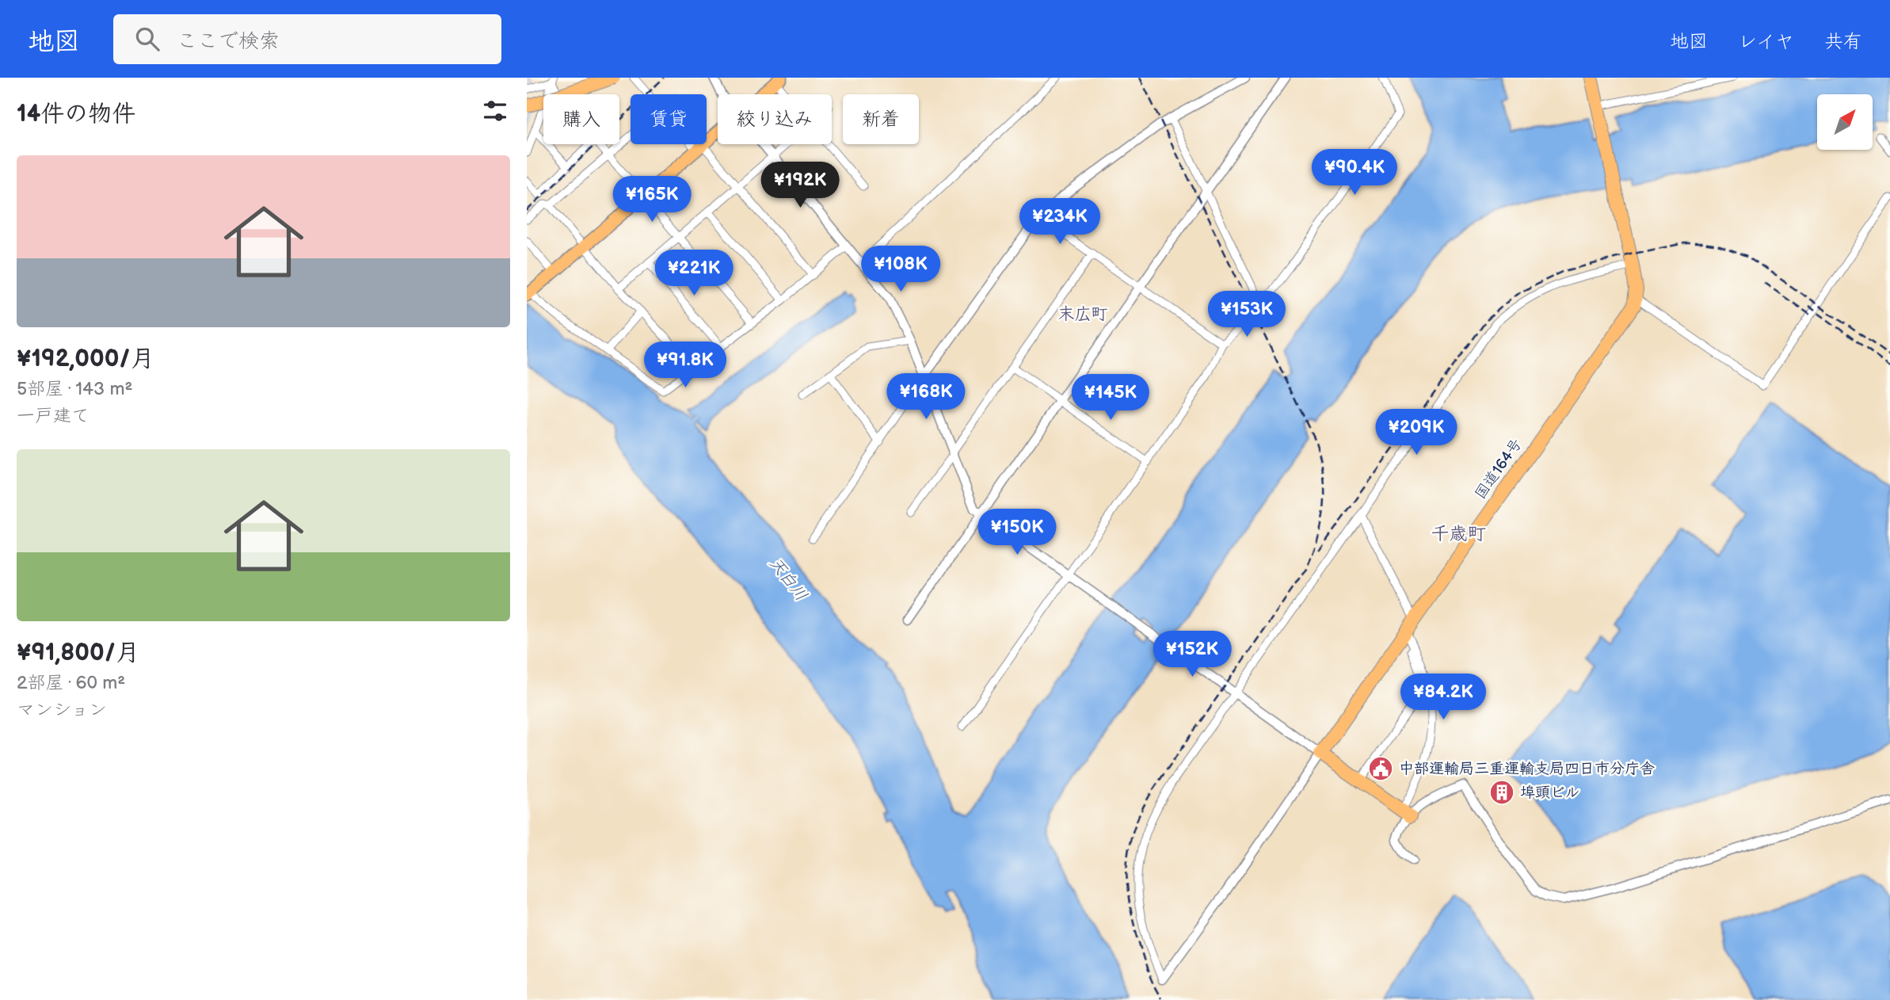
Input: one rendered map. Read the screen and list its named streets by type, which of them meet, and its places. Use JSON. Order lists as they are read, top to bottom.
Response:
{
  "streets": {
    "highway": ["国道164号"]
  },
  "districts": ["末広町", "千歳町"],
  "water": ["天白川"],
  "places": {
    "public building": ["中部運輸局三重運輸支局四日市分庁舎"],
    "building": ["埠頭ビル"]
  },
  "north": "top right",
  "page": {
    "header": "地図",
    "search": "ここで検索",
    "nav": ["地図", "レイヤ", "共有"],
    "heading": "14件の物件",
    "chip": [
      "購入",
      "賃貸",
      "絞り込み",
      "新着"
    ],
    "list": [
      {
        "name": "¥192,000/月",
        "note": "5部屋 · 143 m² · 一戸建て"
      },
      {
        "name": "¥91,800/月",
        "note": "2部屋 · 60 m² · マンション"
      }
    ],
    "price": [
      "¥90.4K",
      "¥192K",
      "¥165K",
      "¥234K",
      "¥108K",
      "¥221K",
      "¥153K",
      "¥91.8K",
      "¥168K",
      "¥145K",
      "¥209K",
      "¥150K",
      "¥152K",
      "¥84.2K"
    ]
  }
}
